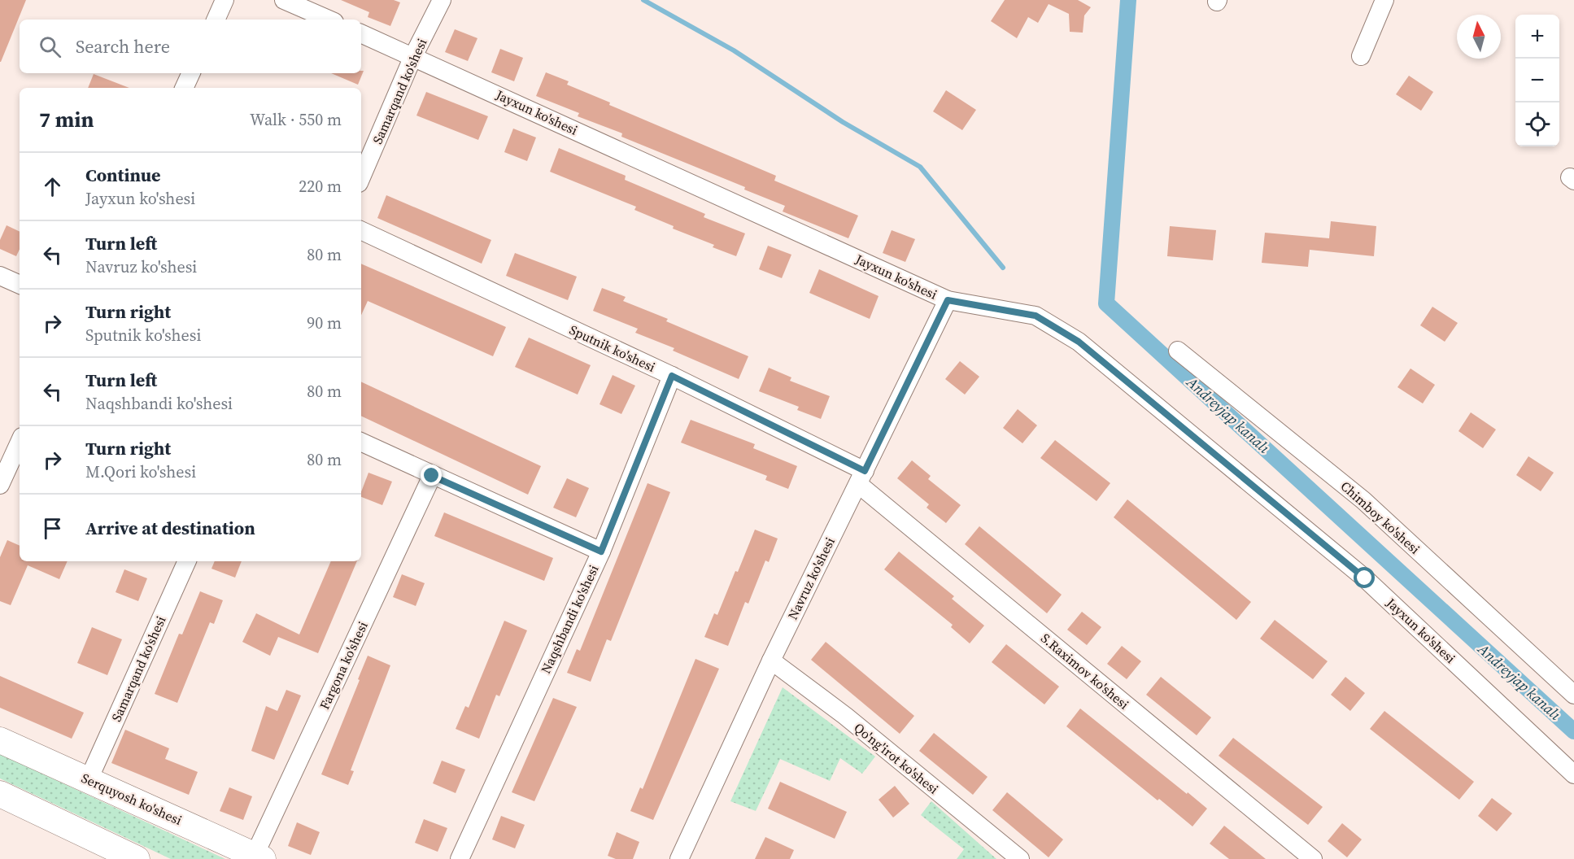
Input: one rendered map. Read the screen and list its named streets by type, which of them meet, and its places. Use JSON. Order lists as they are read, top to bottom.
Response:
{
  "streets": {
    "street": [
      "Samarqand ko'shesi",
      "Jayxun ko'shesi",
      "Sputnik ko'shesi",
      "Chimboy ko'shesi",
      "Navruz ko'shesi",
      "Naqshbandi ko'shesi",
      "Fargona ko'shesi",
      "S.Raximov ko'shesi",
      "Qo'ng'irot ko'shesi",
      "Serquyosh ko'shesi"
    ]
  },
  "crossings": [
    ["Samarqand ko'shesi", "Jayxun ko'shesi"],
    ["Samarqand ko'shesi", "Serquyosh ko'shesi"],
    ["Jayxun ko'shesi", "Navruz ko'shesi"],
    ["Sputnik ko'shesi", "Navruz ko'shesi"],
    ["Sputnik ko'shesi", "Naqshbandi ko'shesi"],
    ["Sputnik ko'shesi", "S.Raximov ko'shesi"],
    ["Navruz ko'shesi", "S.Raximov ko'shesi"],
    ["Navruz ko'shesi", "Qo'ng'irot ko'shesi"],
    ["Fargona ko'shesi", "Serquyosh ko'shesi"]
  ],
  "water": ["Andreyjap kanalı"],
  "north": "top",
  "page": {
    "map_buttons": ["+", "−"],
    "search": "Search here",
    "heading": ["7 min", "Walk · 550 m"],
    "list": [
      ["Continue", "Jayxun ko'shesi", "220 m"],
      ["Turn left", "Navruz ko'shesi", "80 m"],
      ["Turn right", "Sputnik ko'shesi", "90 m"],
      ["Turn left", "Naqshbandi ko'shesi", "80 m"],
      ["Turn right", "M.Qori ko'shesi", "80 m"],
      "Arrive at destination"
    ]
  }
}
